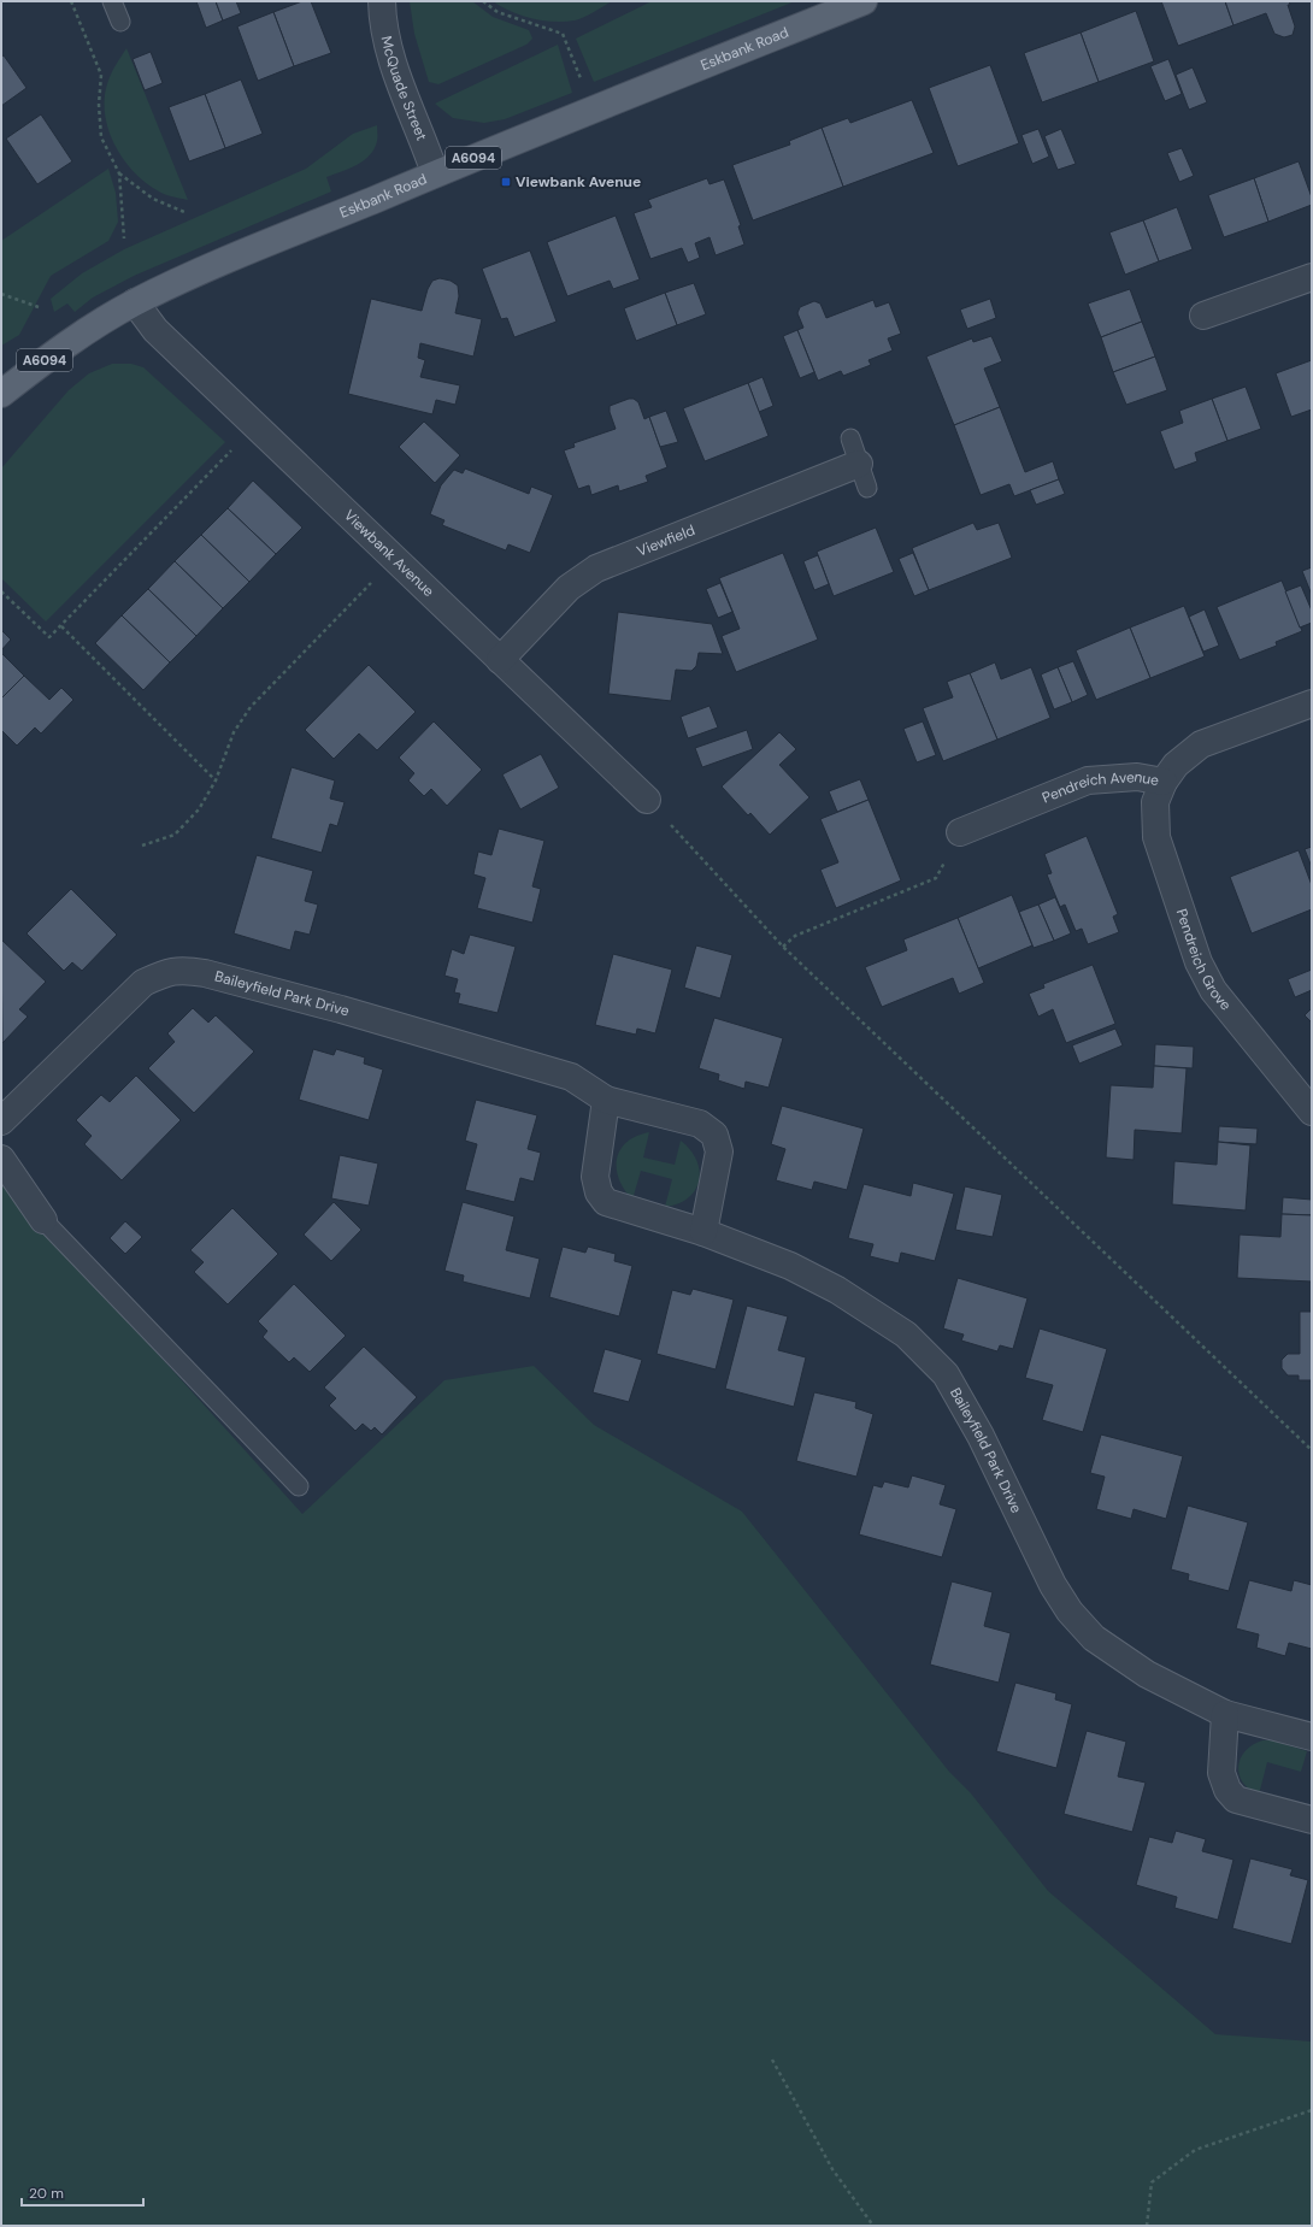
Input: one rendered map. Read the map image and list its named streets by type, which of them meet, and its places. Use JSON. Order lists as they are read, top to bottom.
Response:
{
  "streets": {
    "main road": ["Eskbank Road", "A6094"],
    "street": [
      "McQuade Street",
      "Viewfield",
      "Viewbank Avenue",
      "Pendreich Avenue",
      "Pendreich Grove",
      "Baileyfield Park Drive"
    ]
  },
  "crossings": [
    ["Eskbank Road", "McQuade Street"],
    ["Eskbank Road", "Viewbank Avenue"],
    ["Viewfield", "Viewbank Avenue"],
    ["Pendreich Avenue", "Pendreich Grove"]
  ],
  "places": {
    "transit": ["Viewbank Avenue"]
  },
  "scale_bar": "20 m"
}
